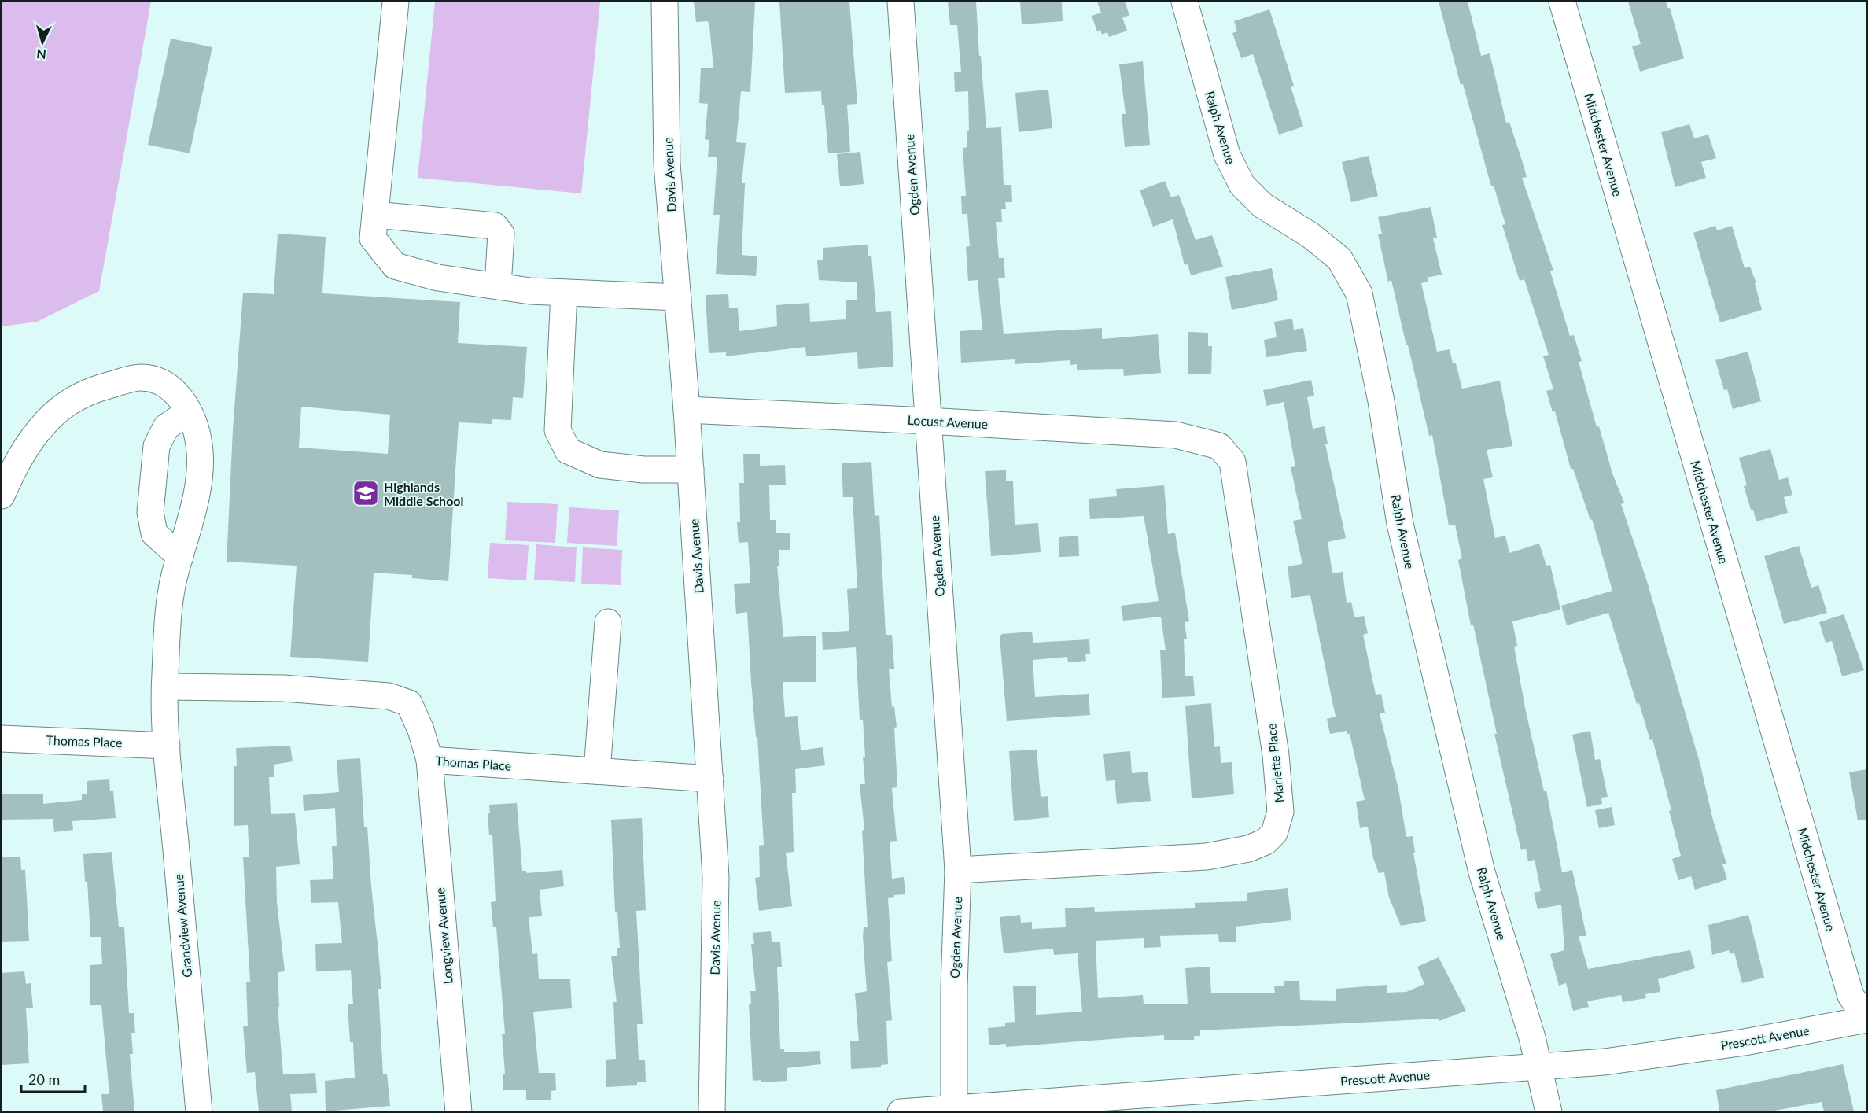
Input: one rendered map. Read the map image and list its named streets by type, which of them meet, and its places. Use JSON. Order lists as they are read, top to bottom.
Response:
{
  "streets": {
    "street": [
      "Ralph Avenue",
      "Midchester Avenue",
      "Davis Avenue",
      "Ogden Avenue",
      "Locust Avenue",
      "Thomas Place",
      "Marlette Place",
      "Grandview Avenue",
      "Longview Avenue",
      "Prescott Avenue"
    ]
  },
  "crossings": [
    ["Ralph Avenue", "Prescott Avenue"],
    ["Midchester Avenue", "Prescott Avenue"],
    ["Davis Avenue", "Locust Avenue"],
    ["Davis Avenue", "Thomas Place"],
    ["Ogden Avenue", "Locust Avenue"],
    ["Ogden Avenue", "Marlette Place"],
    ["Ogden Avenue", "Prescott Avenue"],
    ["Locust Avenue", "Marlette Place"],
    ["Thomas Place", "Grandview Avenue"],
    ["Thomas Place", "Longview Avenue"]
  ],
  "places": {
    "school or university": ["Highlands Middle School"]
  },
  "scale_bar": "20 m",
  "north": "bottom"
}
